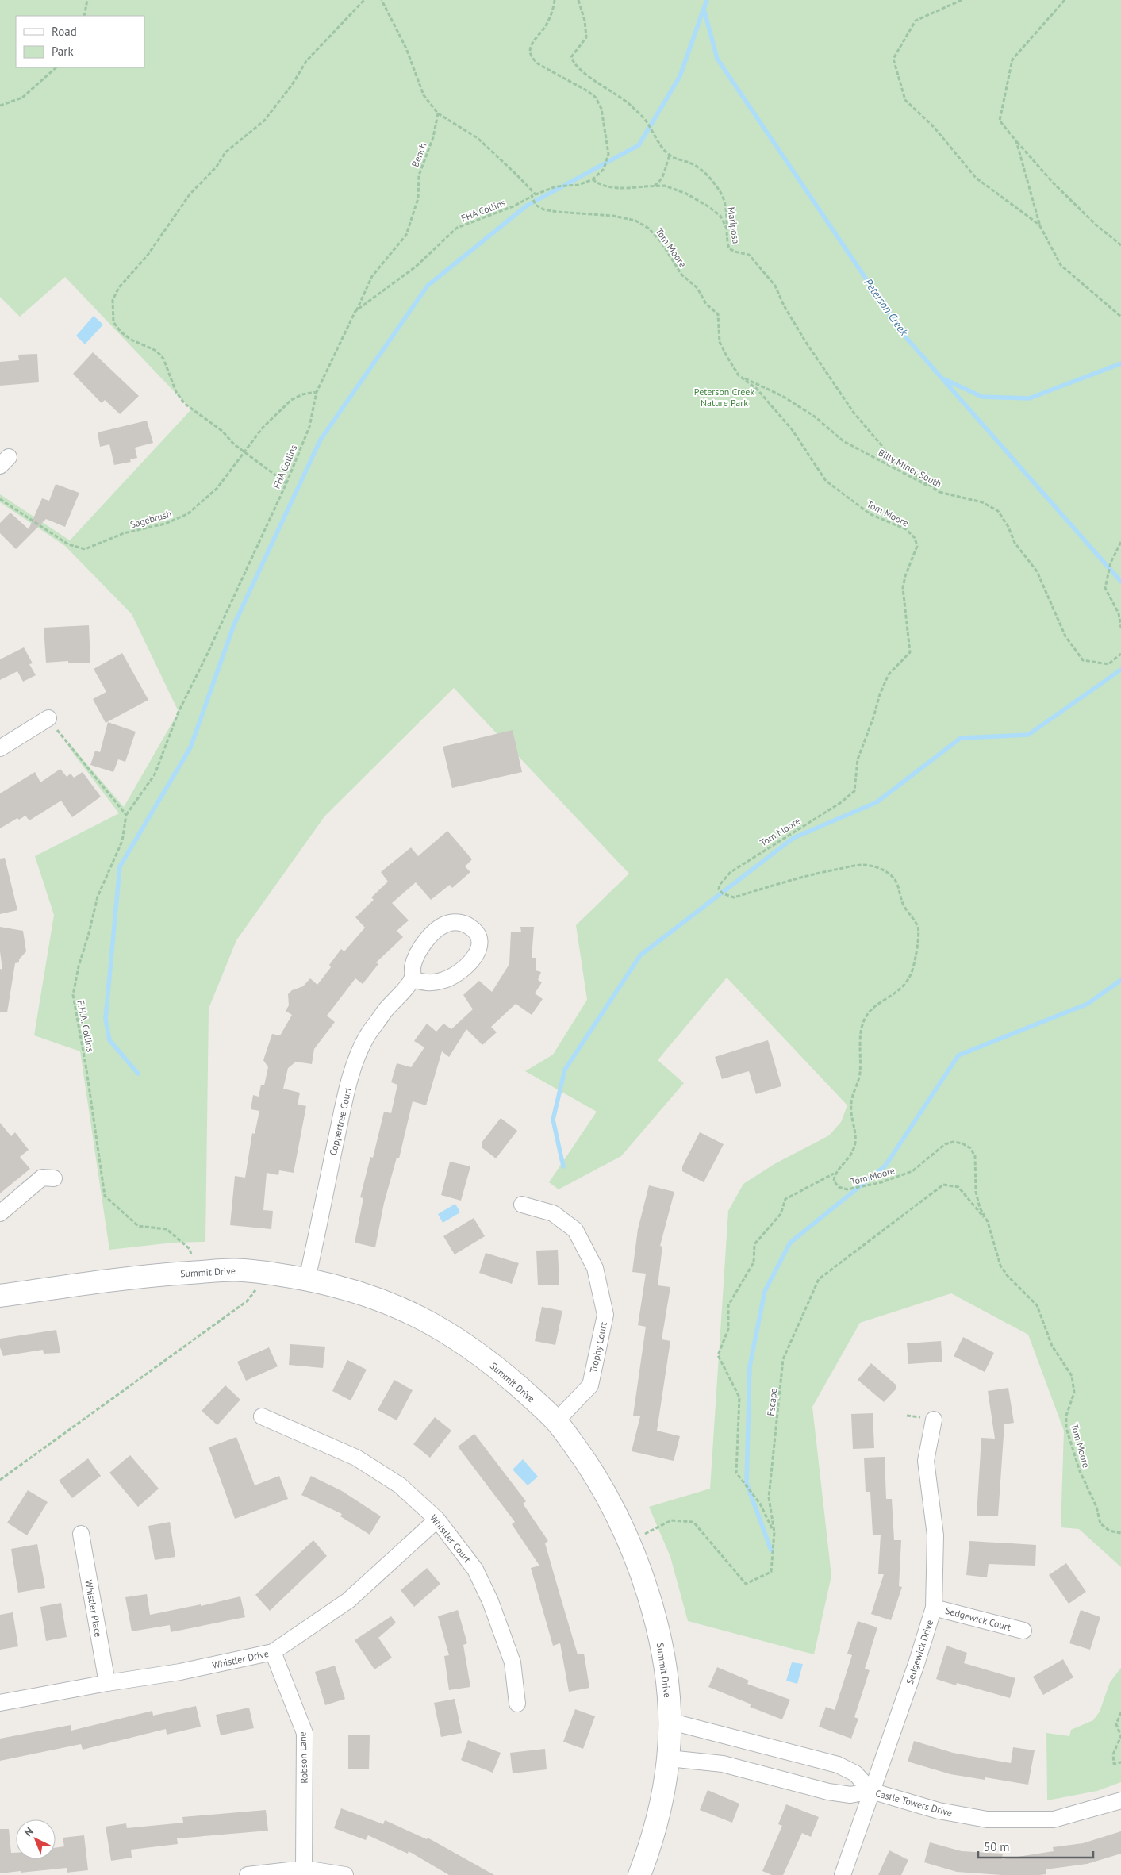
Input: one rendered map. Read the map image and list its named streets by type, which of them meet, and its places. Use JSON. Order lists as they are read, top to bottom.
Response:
{
  "streets": {
    "main road": ["Summit Drive"],
    "street": [
      "Coppertree Court",
      "Trophy Court",
      "Whistler Court",
      "Whistler Place",
      "Sedgewick Court",
      "Sedgewick Drive",
      "Whistler Drive",
      "Robson Lane",
      "Castle Towers Drive"
    ],
    "path": [
      "Bench",
      "FHA Collins",
      "Mariposa",
      "Tom Moore",
      "Billy Miner South",
      "Sagebrush",
      "F.H.A. Collins",
      "Escape"
    ]
  },
  "crossings": [
    ["Bench", "FHA Collins"],
    ["FHA Collins", "Tom Moore"],
    ["FHA Collins", "Sagebrush"],
    ["FHA Collins", "F.H.A. Collins"],
    ["Mariposa", "Billy Miner South"],
    ["Tom Moore", "Billy Miner South"],
    ["Tom Moore", "Escape"],
    ["F.H.A. Collins", "Summit Drive"],
    ["Coppertree Court", "Summit Drive"],
    ["Summit Drive", "Trophy Court"],
    ["Summit Drive", "Escape"],
    ["Summit Drive", "Castle Towers Drive"],
    ["Whistler Court", "Whistler Drive"],
    ["Whistler Place", "Whistler Drive"],
    ["Sedgewick Court", "Sedgewick Drive"],
    ["Sedgewick Drive", "Castle Towers Drive"],
    ["Whistler Drive", "Robson Lane"]
  ],
  "water": ["Peterson Creek"],
  "parks": ["Peterson Creek Nature Park"],
  "legend": ["Road", "Park"],
  "scale_bar": "50 m",
  "north": "top left"
}
